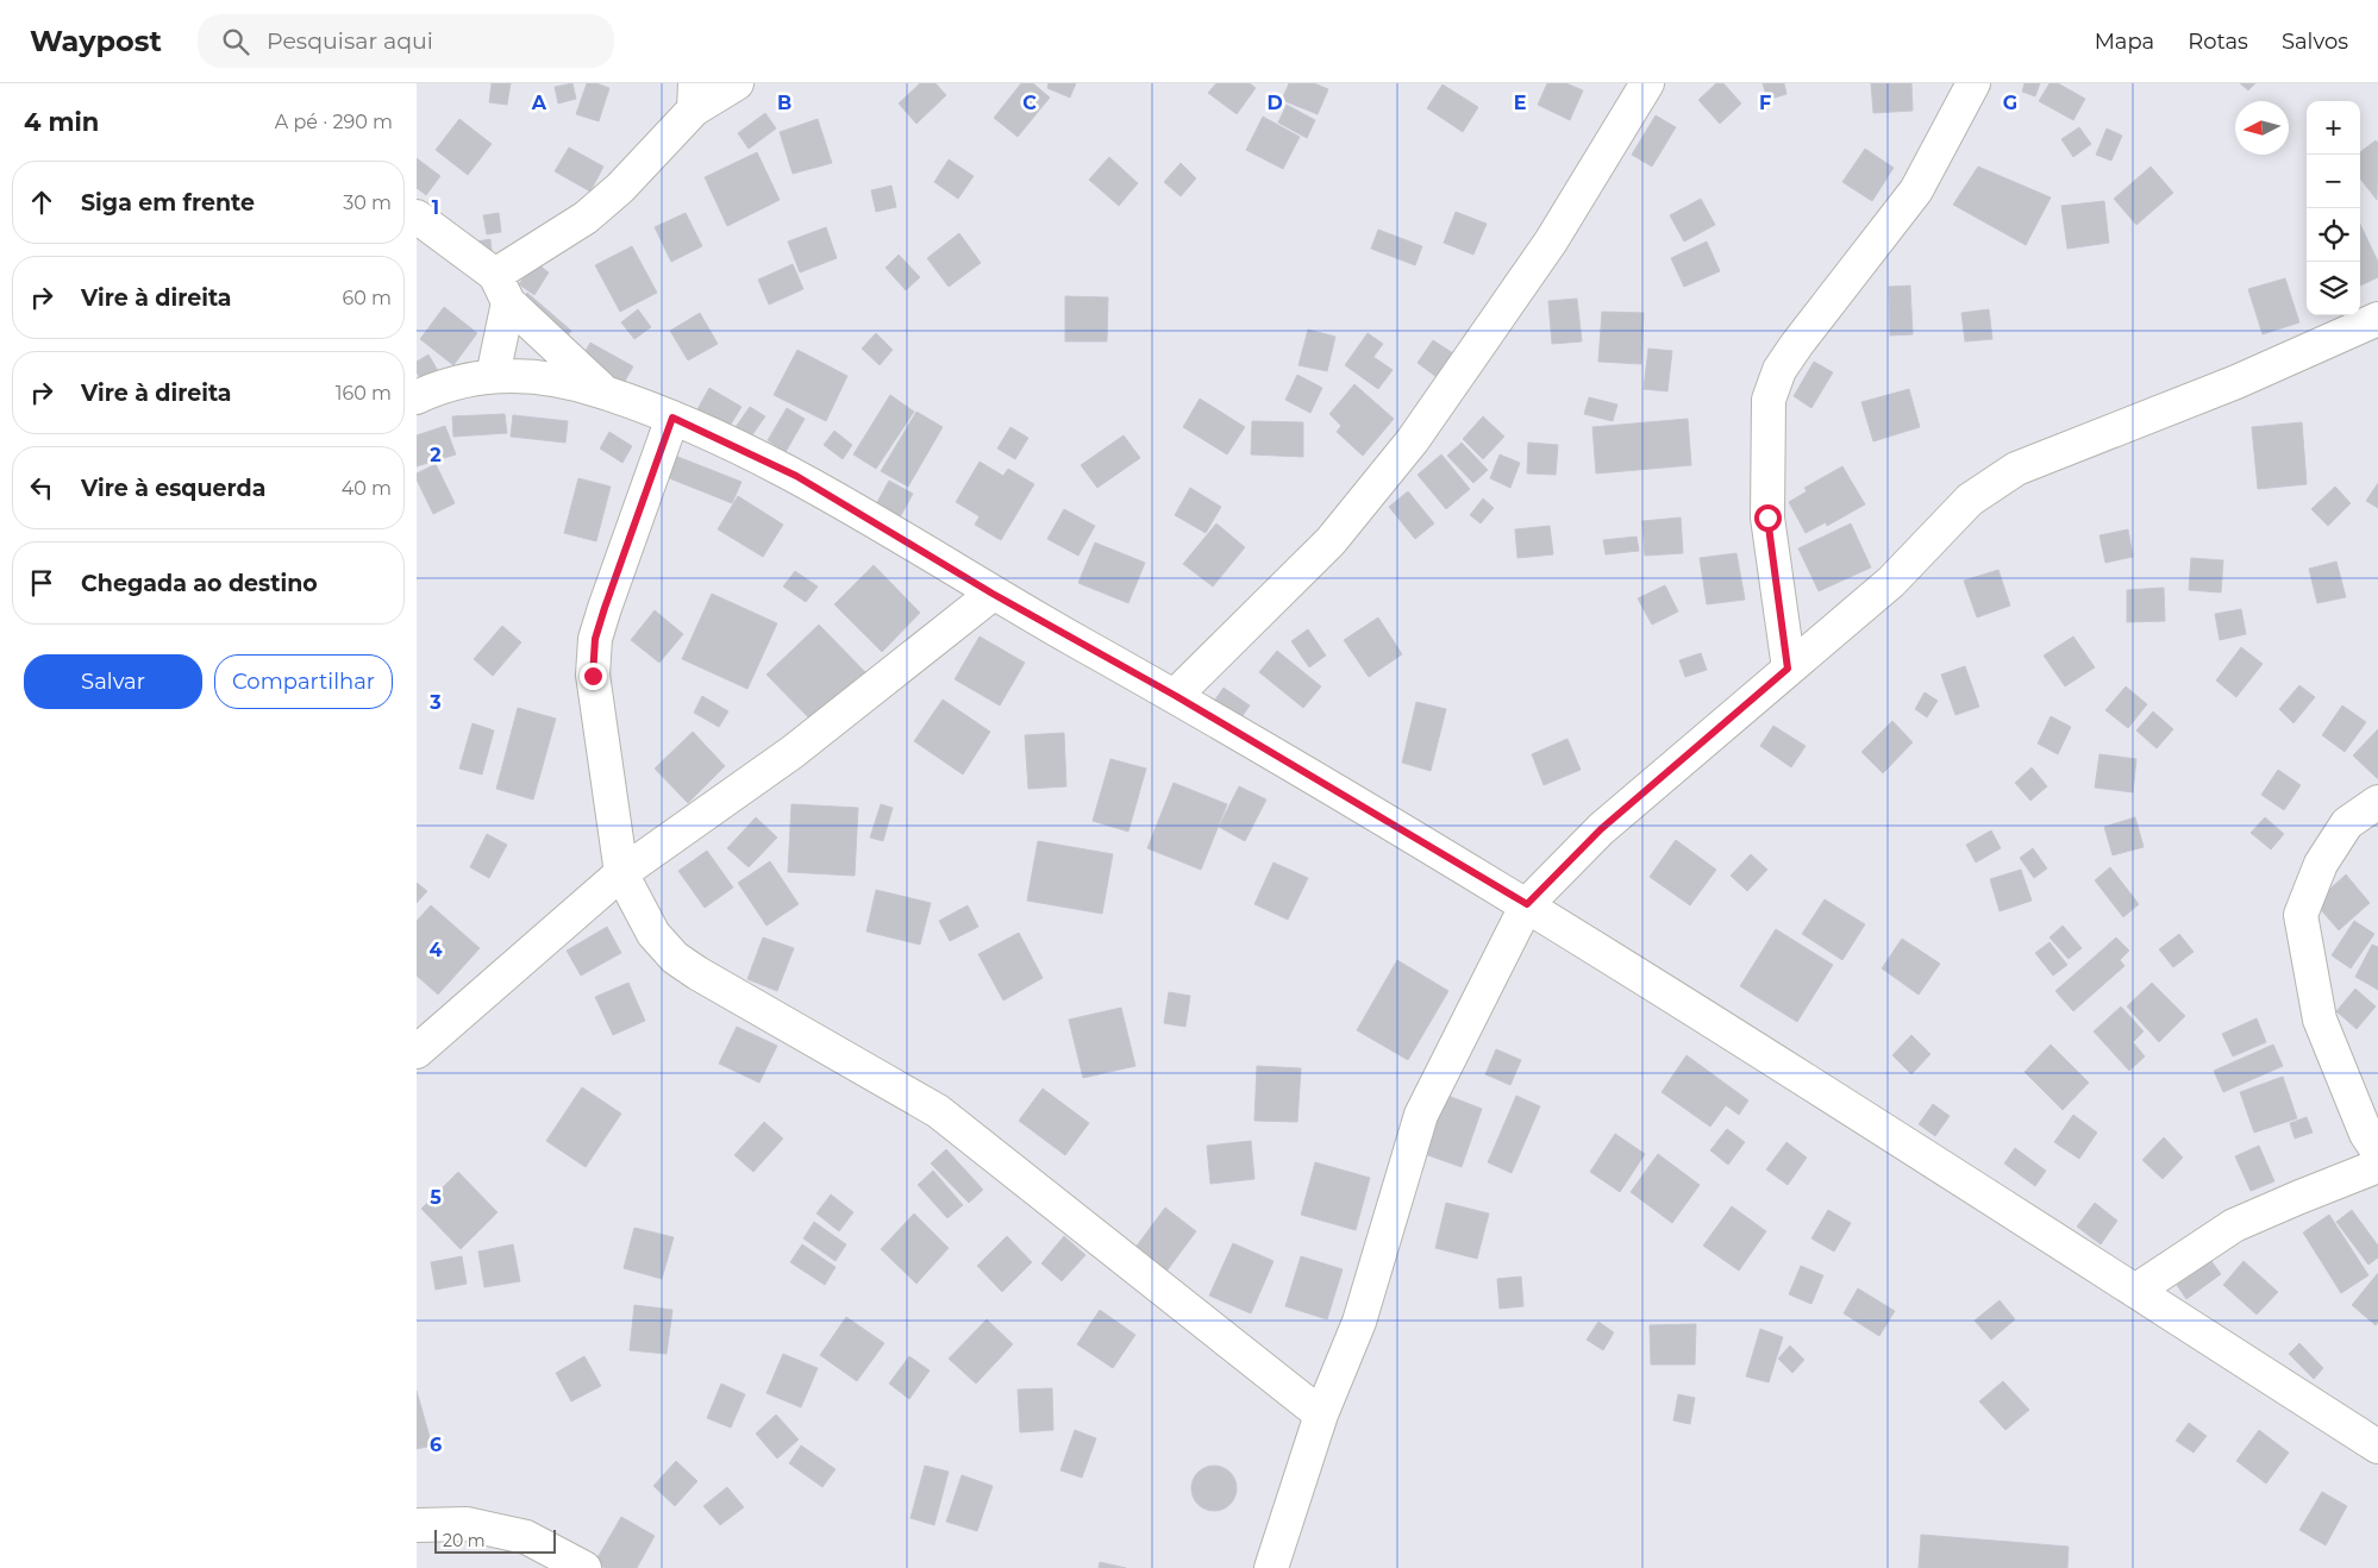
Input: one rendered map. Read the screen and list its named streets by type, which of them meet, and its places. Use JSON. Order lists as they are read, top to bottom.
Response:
{
  "scale_bar": "20 m",
  "north": "left",
  "page": {
    "header": "Waypost",
    "search": "Pesquisar aqui",
    "nav": ["Mapa", "Rotas", "Salvos"],
    "heading": ["4 min", "A pé · 290 m"],
    "map_buttons": ["+", "−"],
    "list": [
      ["Siga em frente", "30 m"],
      ["Vire à direita", "60 m"],
      ["Vire à direita", "160 m"],
      ["Vire à esquerda", "40 m"],
      "Chegada ao destino"
    ],
    "buttons": ["Salvar", "Compartilhar"],
    "scale": "20 m"
  },
  "grid": {
    "columns": [
      "A",
      "B",
      "C",
      "D",
      "E",
      "F",
      "G"
    ],
    "rows": [
      "1",
      "2",
      "3",
      "4",
      "5",
      "6"
    ]
  }
}
